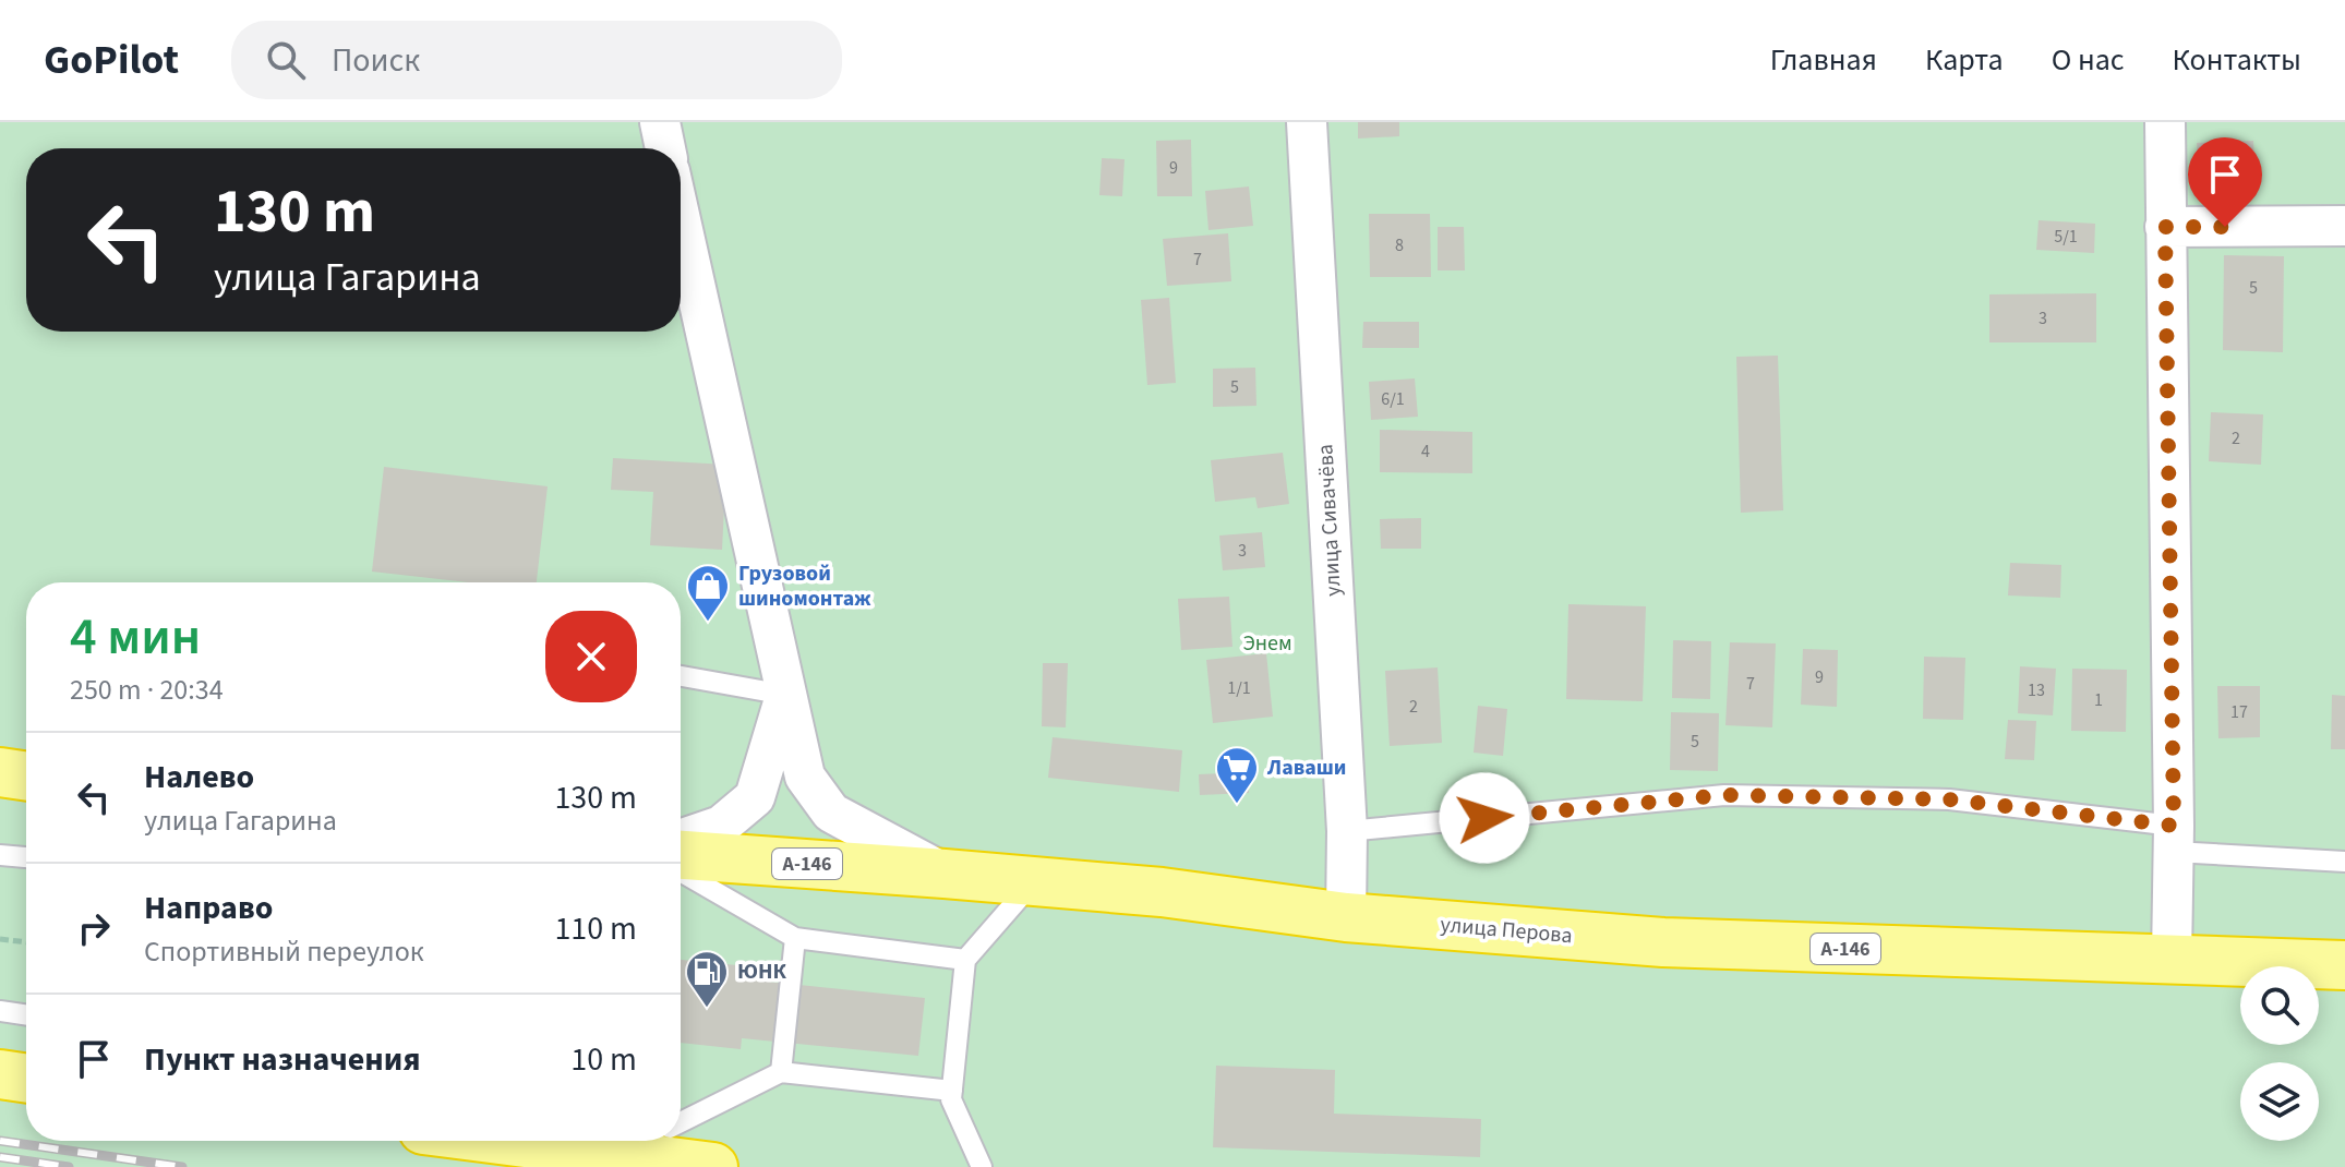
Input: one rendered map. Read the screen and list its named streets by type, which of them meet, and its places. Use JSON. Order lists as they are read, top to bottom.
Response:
{
  "streets": {
    "highway": ["А-146", "улица Перова"],
    "street": ["улица Сивачёва"]
  },
  "crossings": [
    ["улица Сивачёва", "улица Перова"]
  ],
  "parks": ["Энем"],
  "places": {
    "shop": ["Грузовой шиномонтаж"],
    "supermarket": ["Лаваши"],
    "fuel station": ["ЮНК"]
  },
  "house_numbers": [
    "9",
    "5/1",
    "8",
    "7",
    "5",
    "3",
    "5",
    "6/1",
    "2",
    "4",
    "3",
    "9",
    "7",
    "1/1",
    "13",
    "1",
    "2",
    "17",
    "5"
  ],
  "page": {
    "header": "GoPilot",
    "search": "Поиск",
    "nav": [
      "Главная",
      "Карта",
      "О нас",
      "Контакты"
    ],
    "turn": ["130 m", "улица Гагарина"],
    "heading": ["4 мин", "250 m · 20:34"],
    "list": [
      {
        "name": "Налево",
        "note": "улица Гагарина",
        "value": "130 m"
      },
      {
        "name": "Направо",
        "note": "Спортивный переулок",
        "value": "110 m"
      },
      {
        "name": "Пункт назначения",
        "value": "10 m"
      }
    ]
  }
}
